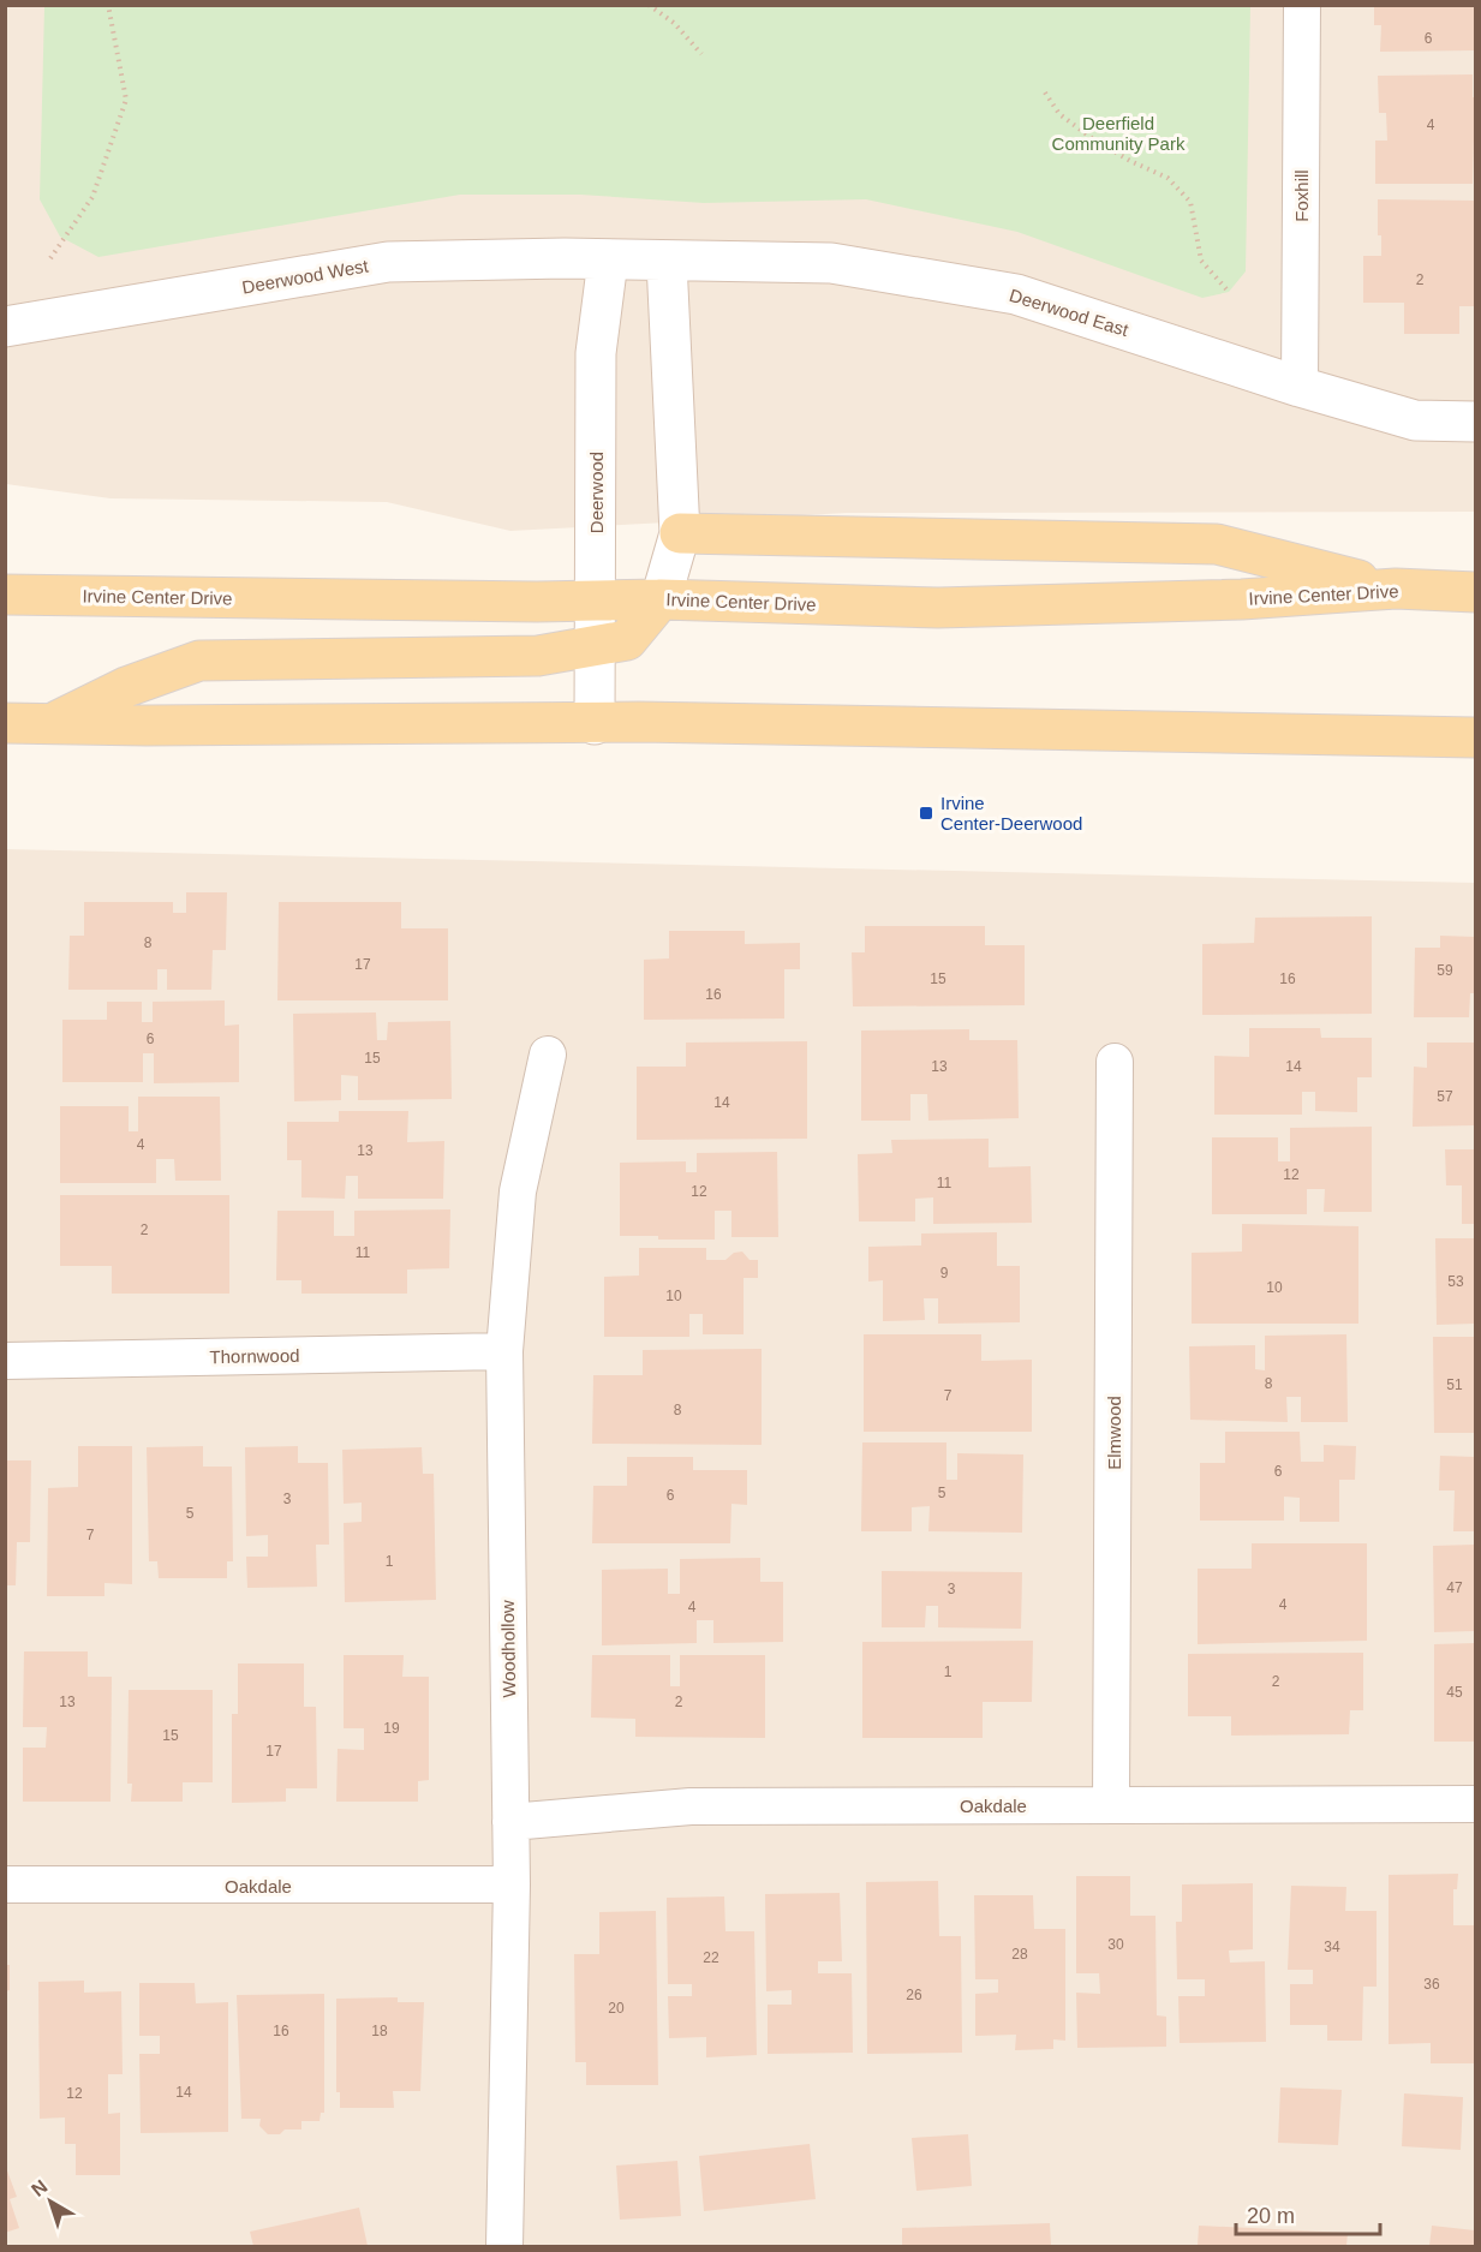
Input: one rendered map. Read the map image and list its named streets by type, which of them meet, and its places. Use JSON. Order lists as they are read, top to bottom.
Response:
{
  "streets": {
    "main road": ["Irvine Center Drive"],
    "street": [
      "Foxhill",
      "Deerwood West",
      "Deerwood East",
      "Deerwood",
      "Thornwood",
      "Elmwood",
      "Woodhollow",
      "Oakdale"
    ]
  },
  "crossings": [
    ["Foxhill", "Deerwood East"],
    ["Deerwood West", "Deerwood East"],
    ["Deerwood West", "Deerwood"],
    ["Deerwood East", "Deerwood"],
    ["Deerwood", "Irvine Center Drive"],
    ["Thornwood", "Woodhollow"],
    ["Elmwood", "Oakdale"],
    ["Woodhollow", "Oakdale"]
  ],
  "parks": ["Deerfield Community Park"],
  "places": {
    "transit": ["Irvine Center-Deerwood"]
  },
  "house_numbers": [
    "6",
    "4",
    "2",
    "8",
    "17",
    "59",
    "15",
    "16",
    "16",
    "6",
    "15",
    "13",
    "14",
    "57",
    "14",
    "4",
    "13",
    "12",
    "11",
    "12",
    "2",
    "11",
    "9",
    "53",
    "10",
    "10",
    "8",
    "51",
    "7",
    "8",
    "6",
    "5",
    "6",
    "3",
    "5",
    "7",
    "1",
    "47",
    "3",
    "4",
    "4",
    "1",
    "2",
    "45",
    "13",
    "2",
    "19",
    "15",
    "17",
    "30",
    "34",
    "28",
    "22",
    "36",
    "26",
    "20",
    "16",
    "18",
    "14",
    "12"
  ],
  "scale_bar": "20 m",
  "north": "top left"
}
